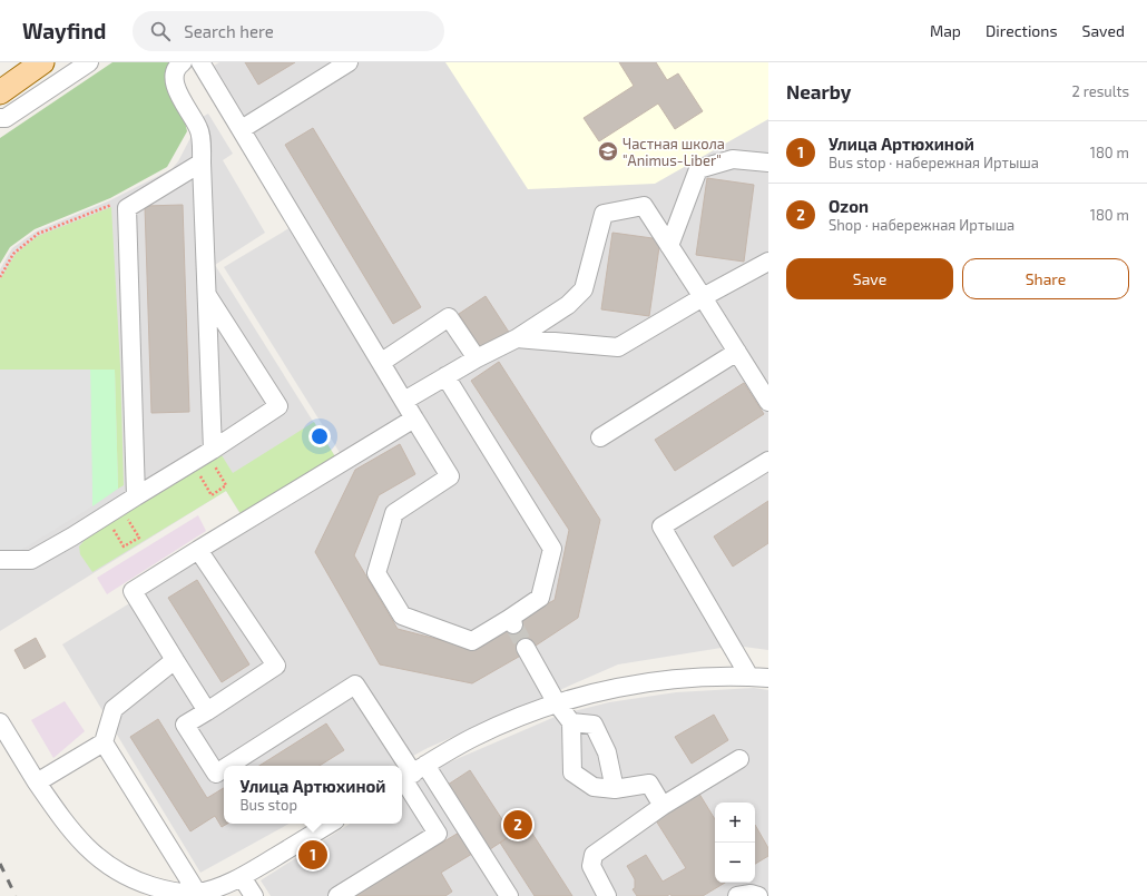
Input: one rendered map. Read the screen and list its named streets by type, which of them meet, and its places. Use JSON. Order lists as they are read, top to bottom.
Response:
{
  "places": {
    "school or university": ["Частная школа \"Animus-Liber\""]
  },
  "page": {
    "header": "Wayfind",
    "search": "Search here",
    "nav": ["Map", "Directions", "Saved"],
    "heading": ["Nearby", "2 results"],
    "list": [
      {
        "mark": "1",
        "name": "Улица Артюхиной",
        "note": "Bus stop · набережная Иртыша",
        "value": "180 m"
      },
      {
        "mark": "2",
        "name": "Ozon",
        "note": "Shop · набережная Иртыша",
        "value": "180 m"
      }
    ],
    "buttons": ["Save", "Share"],
    "popup": ["Улица Артюхиной", "Bus stop"],
    "map_buttons": ["+", "−"],
    "pins": ["2", "1"]
  }
}
